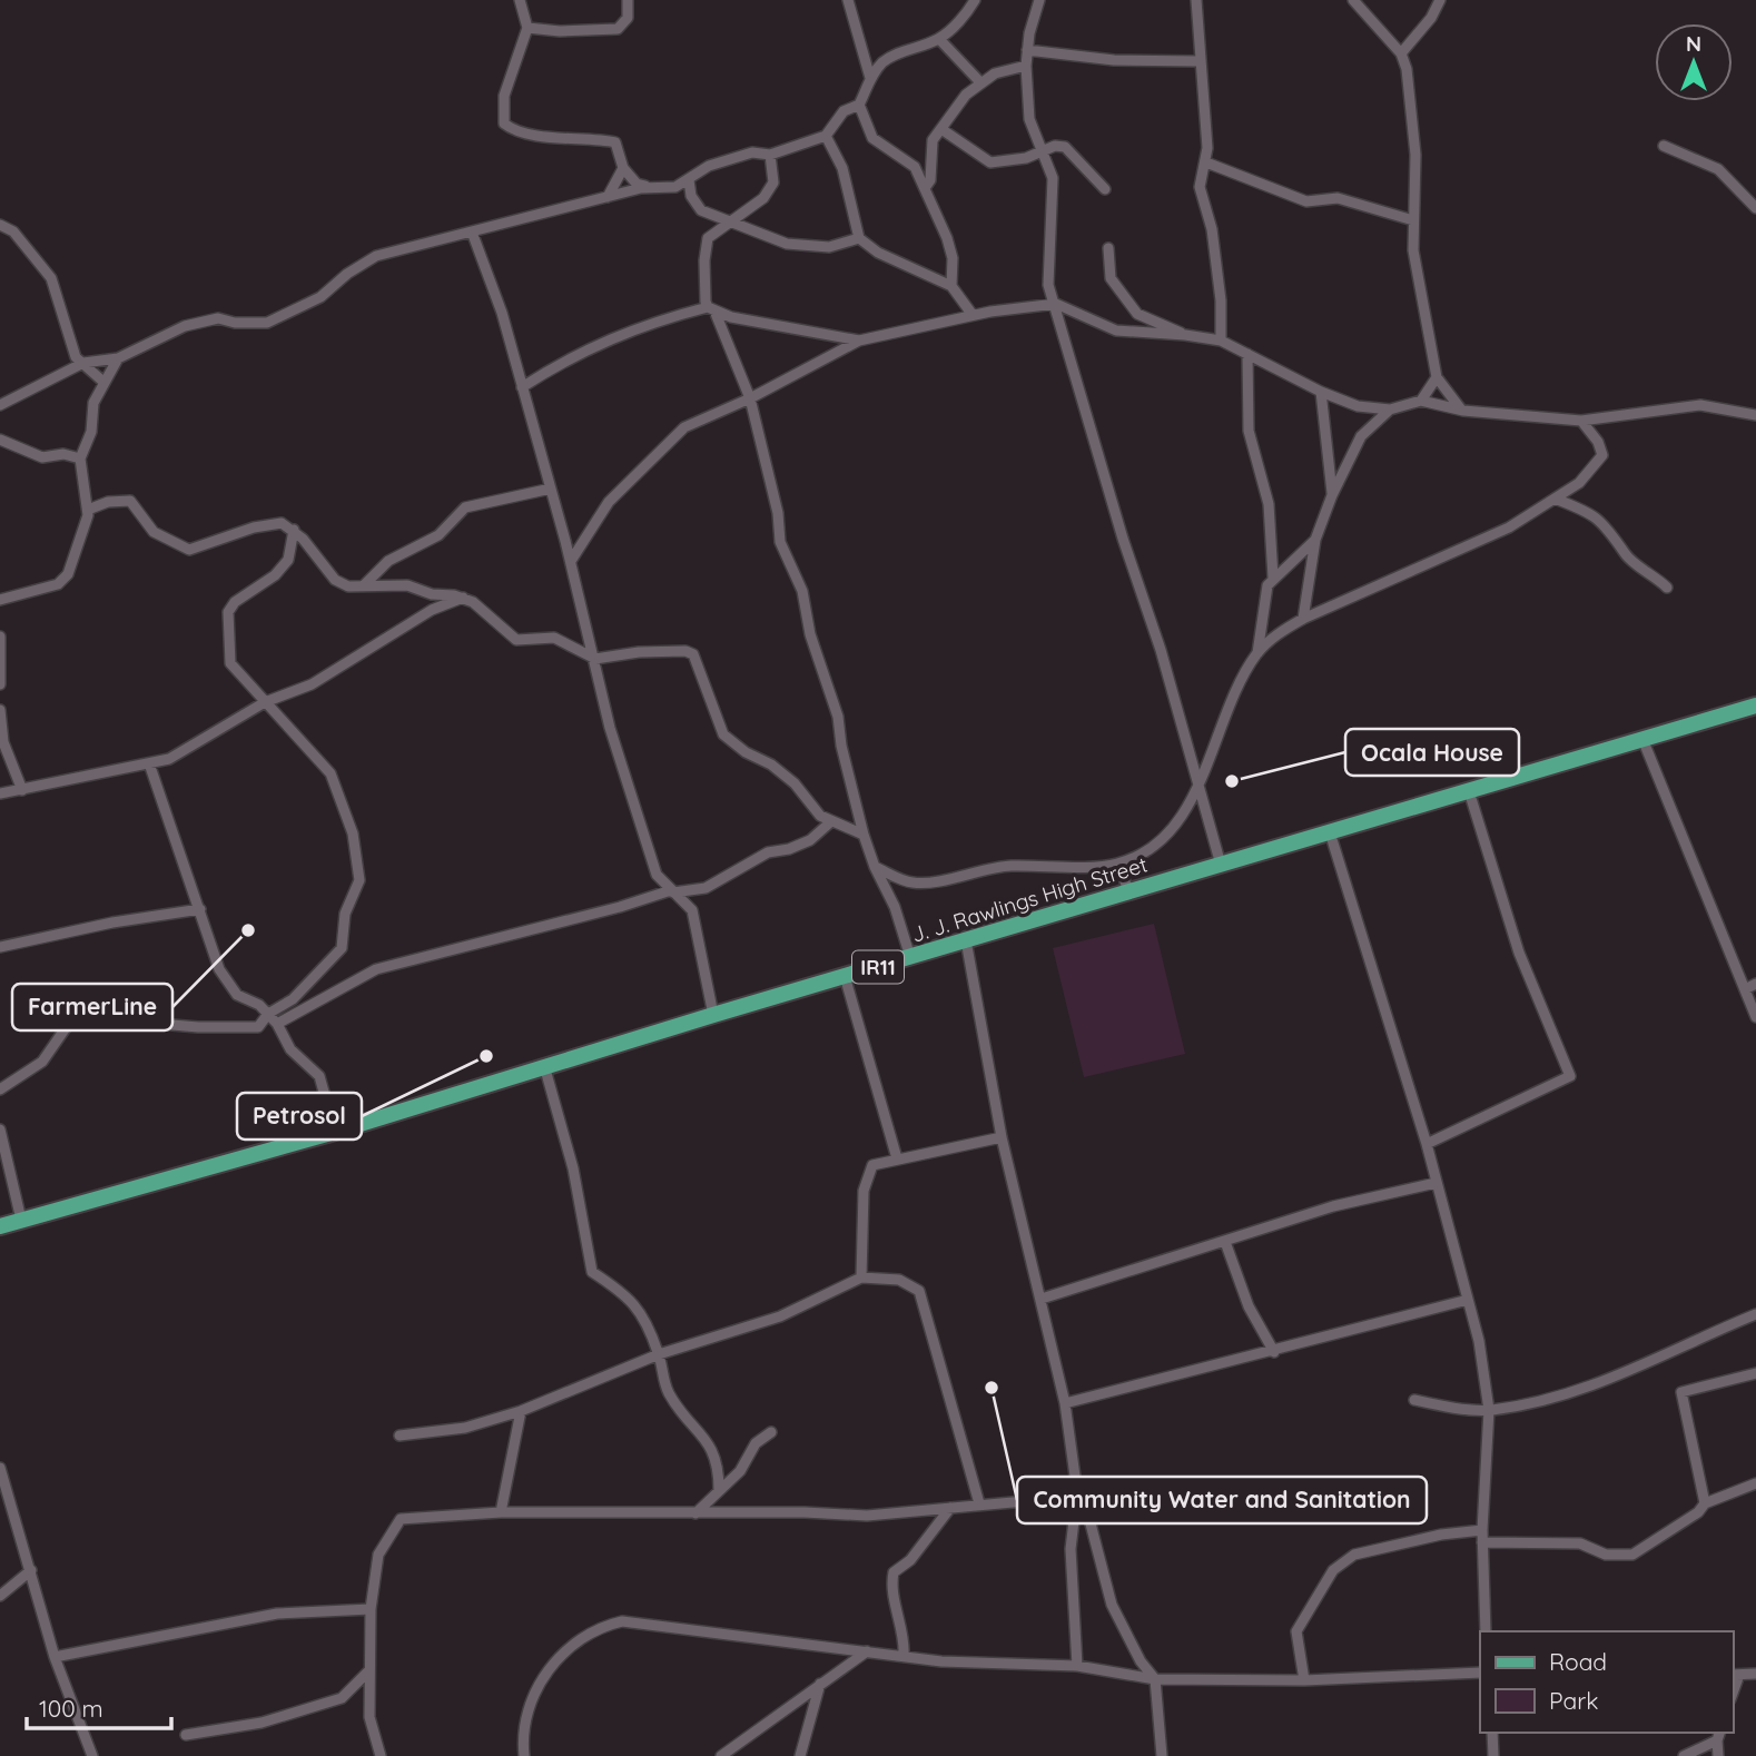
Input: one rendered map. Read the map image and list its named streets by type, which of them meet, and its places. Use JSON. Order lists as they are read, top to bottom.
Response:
{
  "streets": {
    "main road": ["J. J. Rawlings High Street", "IR11"]
  },
  "places": [
    "Ocala House",
    "FarmerLine",
    "Petrosol",
    "Community Water and Sanitation"
  ],
  "legend": ["Road", "Park"],
  "scale_bar": "100 m",
  "north": "top"
}
